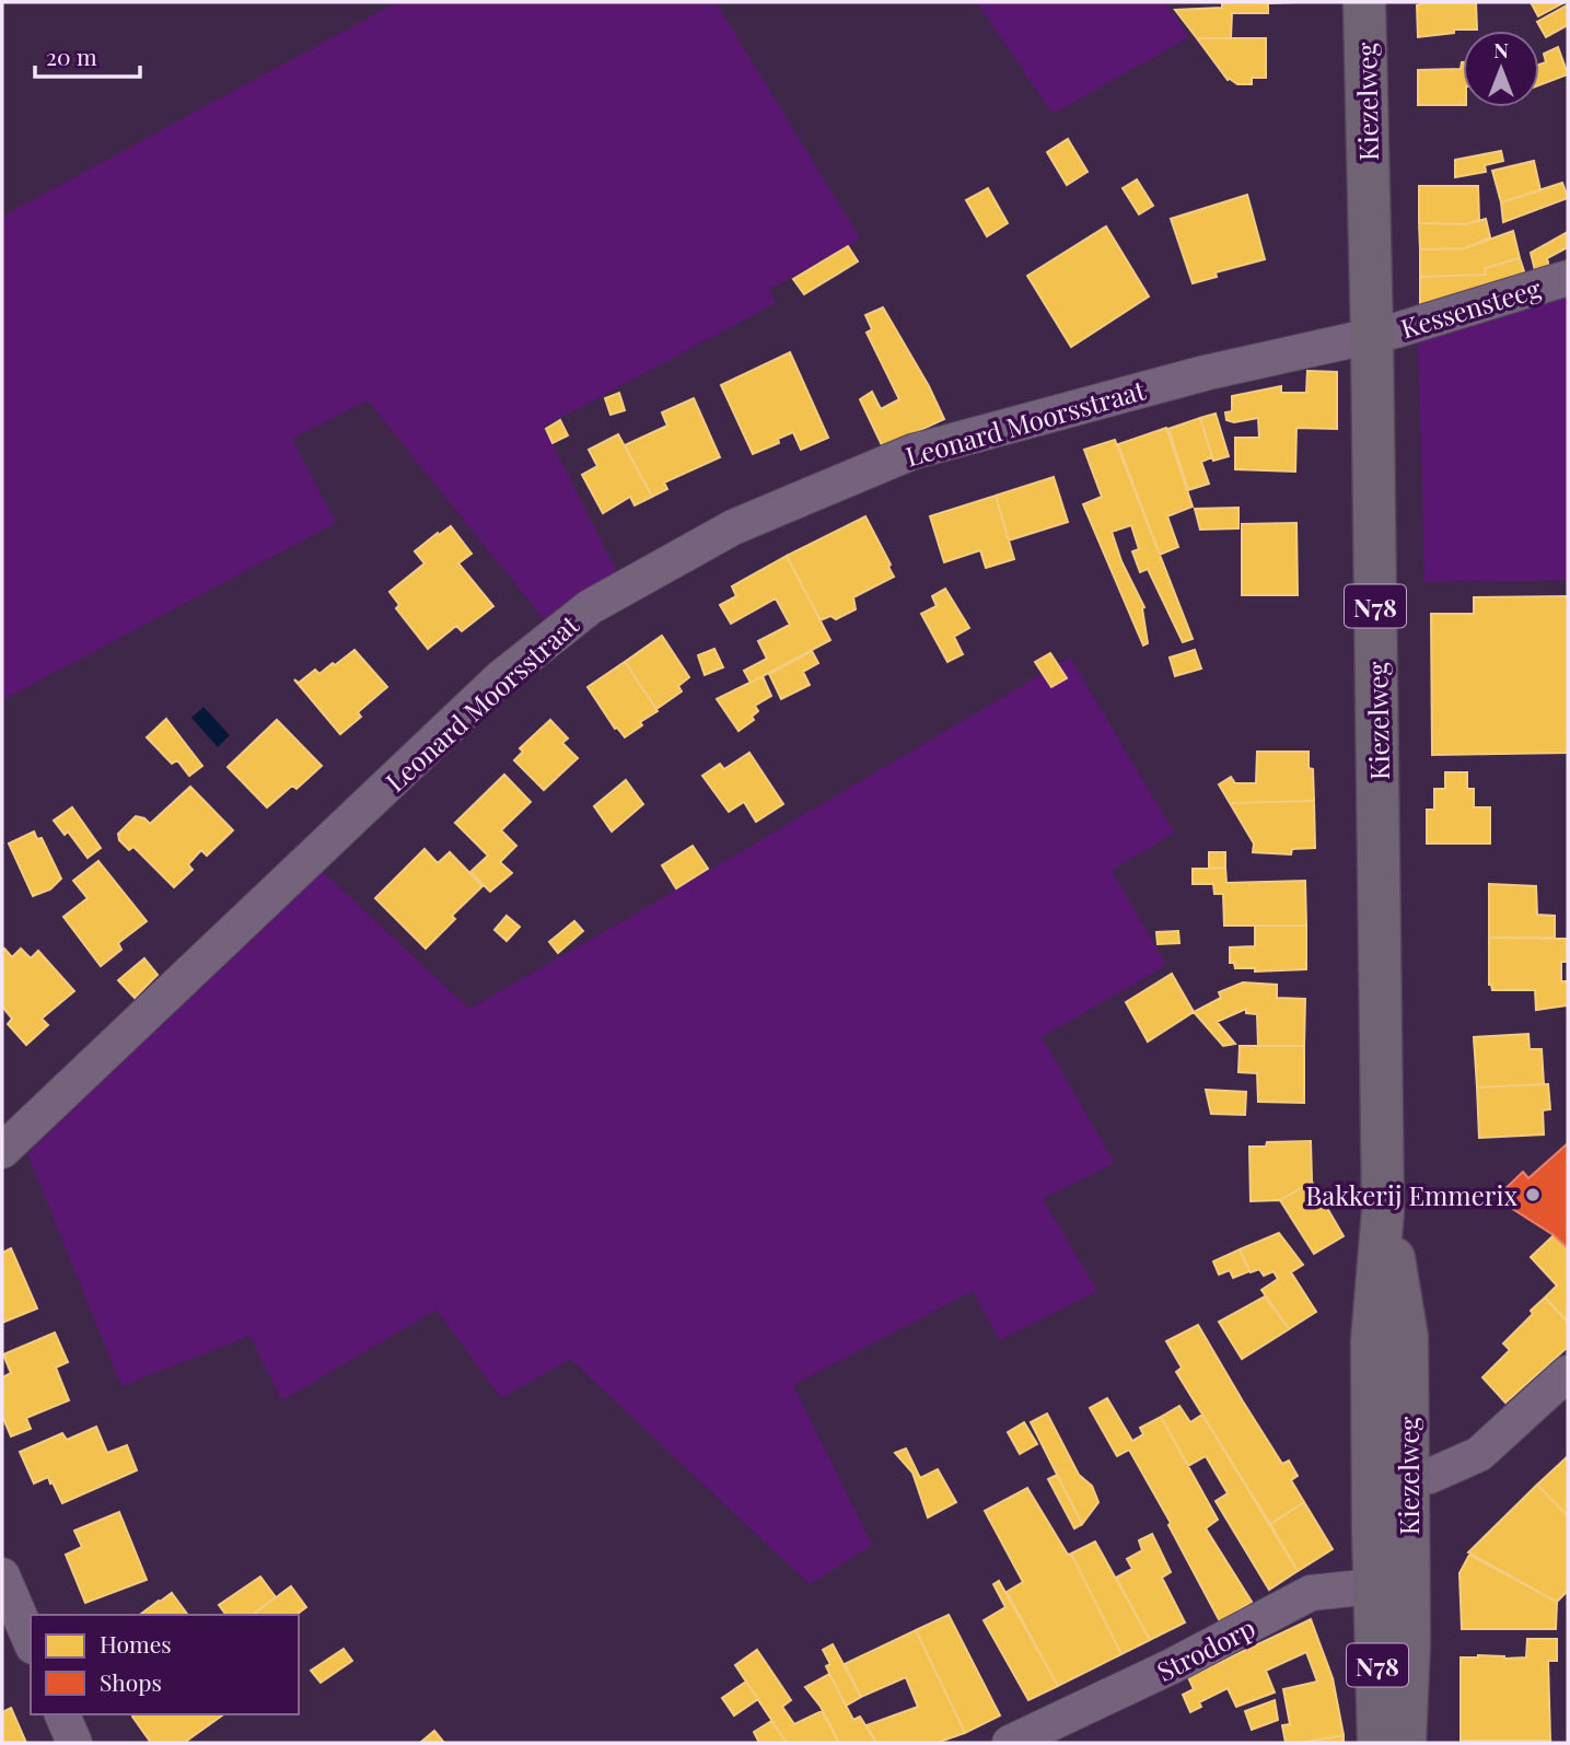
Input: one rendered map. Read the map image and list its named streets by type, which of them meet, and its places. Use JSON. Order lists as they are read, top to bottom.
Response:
{
  "streets": {
    "main road": ["Kiezelweg", "N78"],
    "street": ["Kessensteeg", "Leonard Moorsstraat", "Strodorp"]
  },
  "crossings": [
    ["Kiezelweg", "Kessensteeg"],
    ["Kiezelweg", "Leonard Moorsstraat"],
    ["Kiezelweg", "Strodorp"],
    ["Kessensteeg", "Leonard Moorsstraat"]
  ],
  "places": ["Bakkerij Emmerix"],
  "legend": ["Homes", "Shops"],
  "scale_bar": "20 m",
  "north": "top"
}
